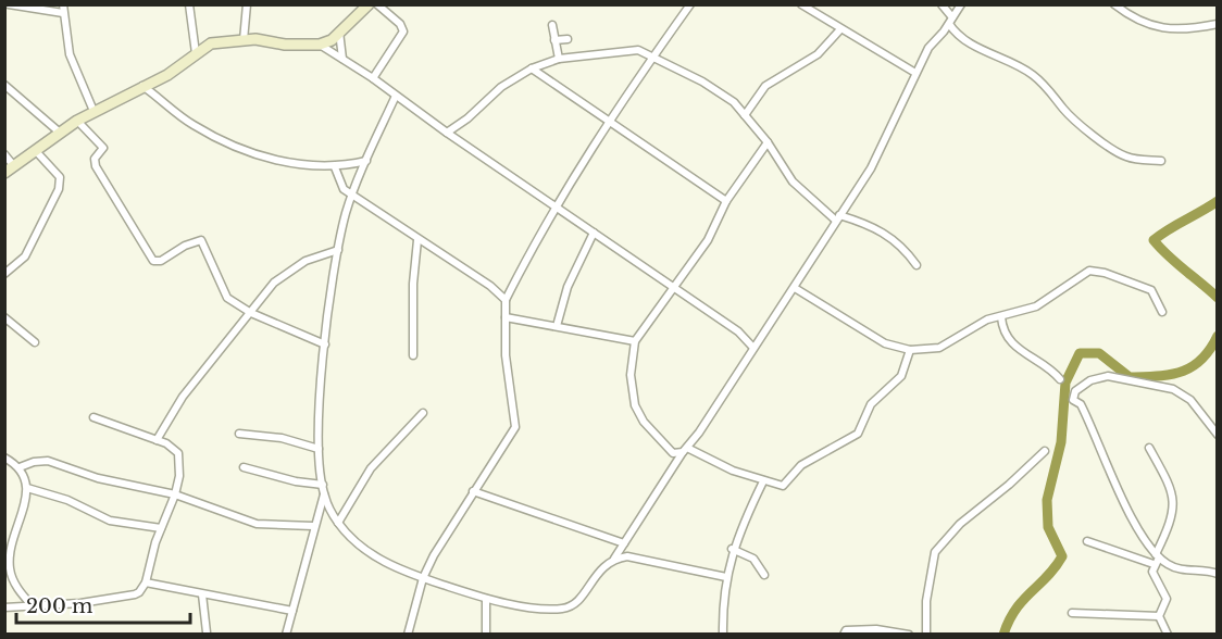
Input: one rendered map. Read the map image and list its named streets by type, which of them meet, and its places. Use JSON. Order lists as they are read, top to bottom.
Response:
{
  "scale_bar": "200 m"
}
